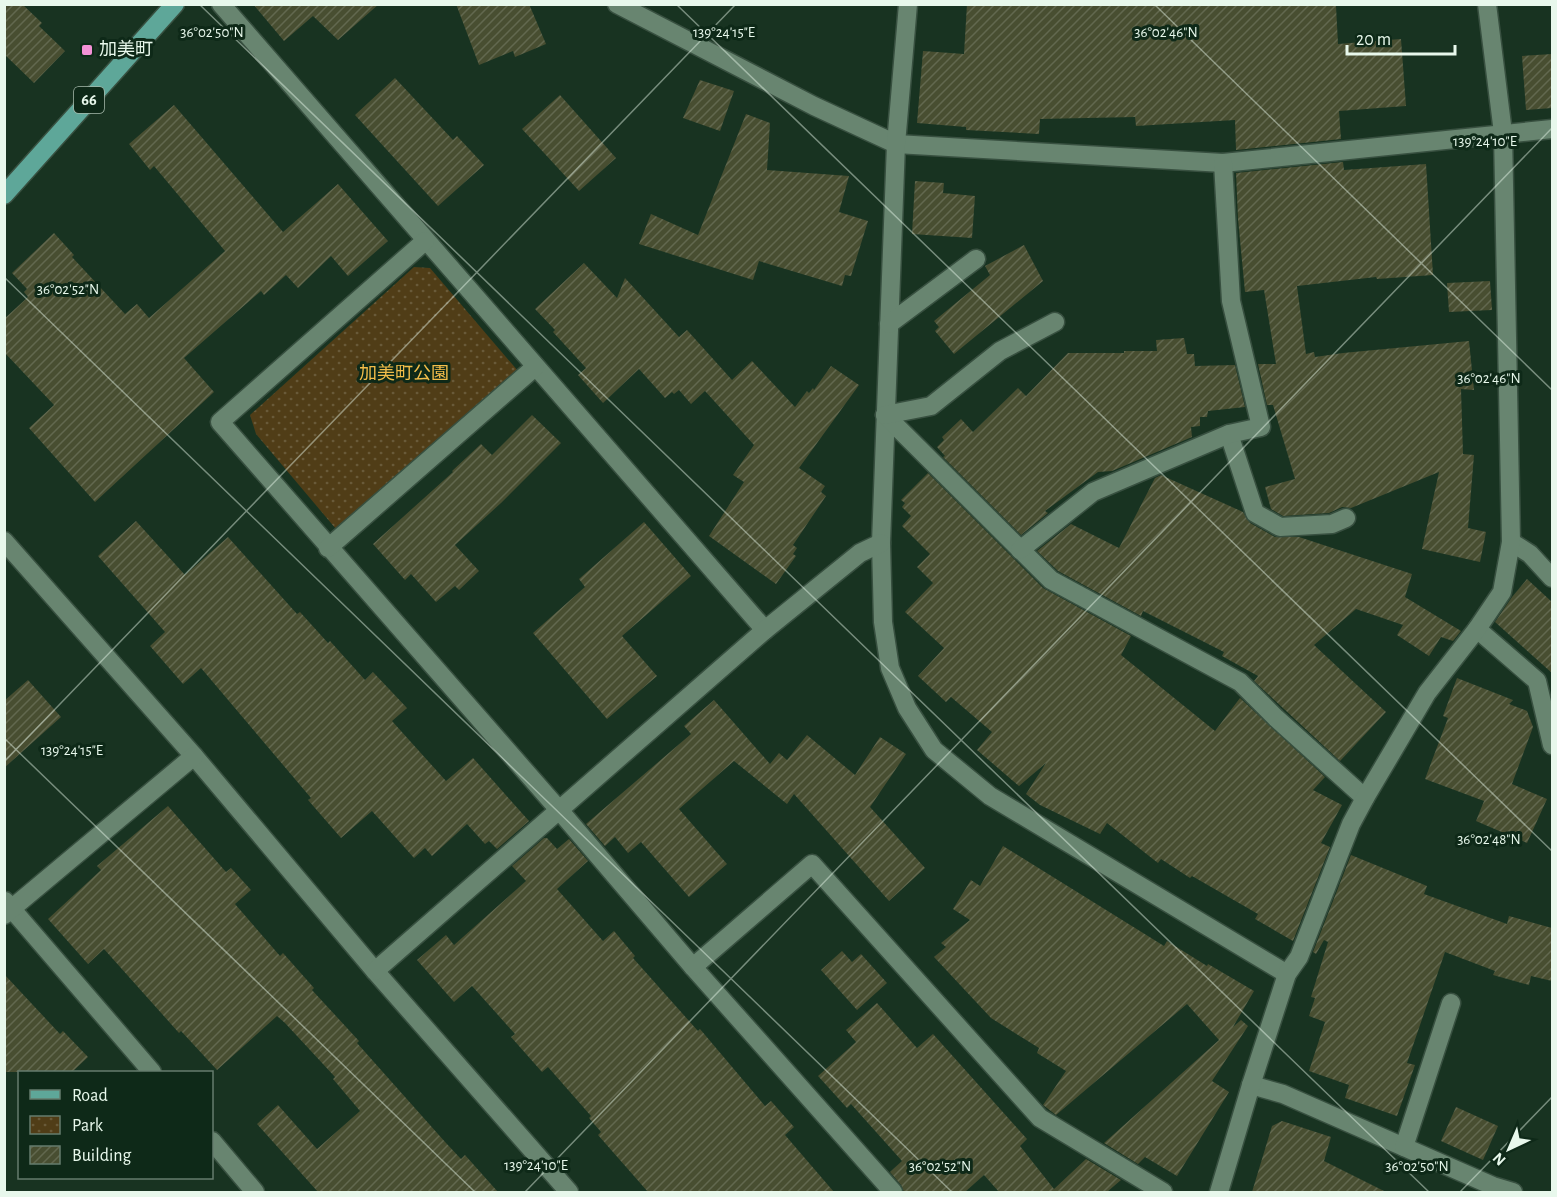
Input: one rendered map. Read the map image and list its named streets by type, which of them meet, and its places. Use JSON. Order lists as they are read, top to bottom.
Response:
{
  "streets": {
    "main road": ["66"]
  },
  "parks": ["加美町公園"],
  "places": {
    "transit": ["加美町"]
  },
  "legend": ["Road", "Park", "Building"],
  "scale_bar": "20 m",
  "north": "bottom left",
  "coordinates": [
    "36°02'50\"N",
    "36°02'46\"N",
    "139°24'15\"E",
    "139°24'10\"E",
    "36°02'52\"N",
    "36°02'48\"N"
  ]
}
